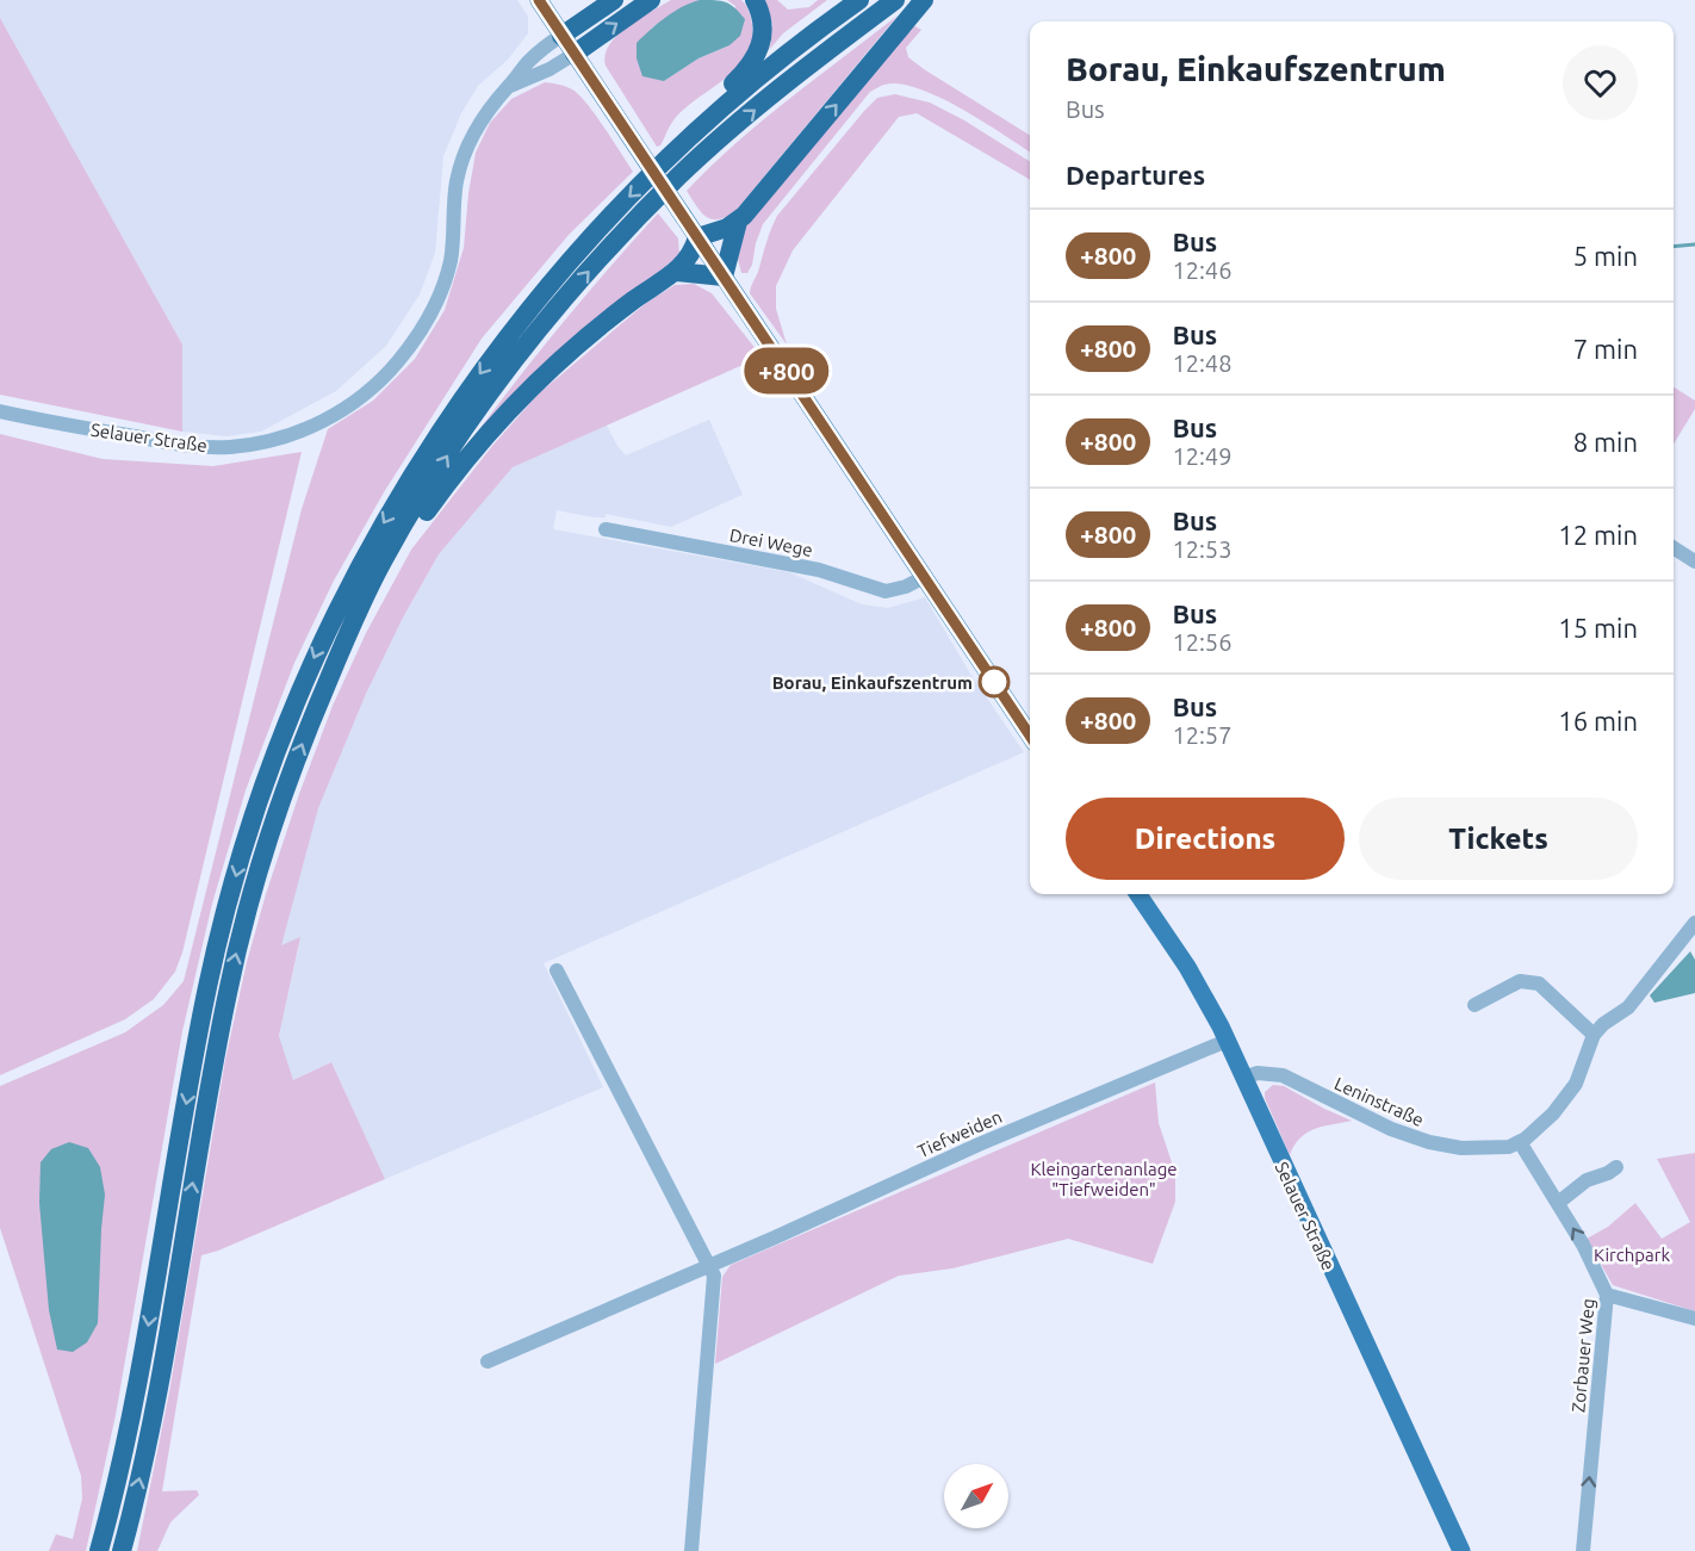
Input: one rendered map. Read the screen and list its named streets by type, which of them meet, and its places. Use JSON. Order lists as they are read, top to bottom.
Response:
{
  "streets": {
    "main road": ["Selauer Straße"],
    "street": [
      "Drei Wege",
      "Leninstraße",
      "Tiefweiden",
      "Zorbauer Weg"
    ]
  },
  "crossings": [
    ["Selauer Straße", "Leninstraße"],
    ["Selauer Straße", "Tiefweiden"],
    ["Leninstraße", "Zorbauer Weg"]
  ],
  "one_way": ["Zorbauer Weg"],
  "parks": ["Kleingartenanlage \"Tiefweiden\"", "Kirchpark"],
  "places": ["Borau, Einkaufszentrum"],
  "lines": ["bus line +800"],
  "north": "top right",
  "page": {
    "on_map": "+800",
    "heading": [
      ["Borau, Einkaufszentrum", "Bus"],
      "Departures"
    ],
    "list": [
      {
        "mark": "+800",
        "name": "Bus",
        "note": "12:46",
        "value": "5 min"
      },
      {
        "mark": "+800",
        "name": "Bus",
        "note": "12:48",
        "value": "7 min"
      },
      {
        "mark": "+800",
        "name": "Bus",
        "note": "12:49",
        "value": "8 min"
      },
      {
        "mark": "+800",
        "name": "Bus",
        "note": "12:53",
        "value": "12 min"
      },
      {
        "mark": "+800",
        "name": "Bus",
        "note": "12:56",
        "value": "15 min"
      },
      {
        "mark": "+800",
        "name": "Bus",
        "note": "12:57",
        "value": "16 min"
      }
    ],
    "buttons": ["Directions", "Tickets"]
  }
}
